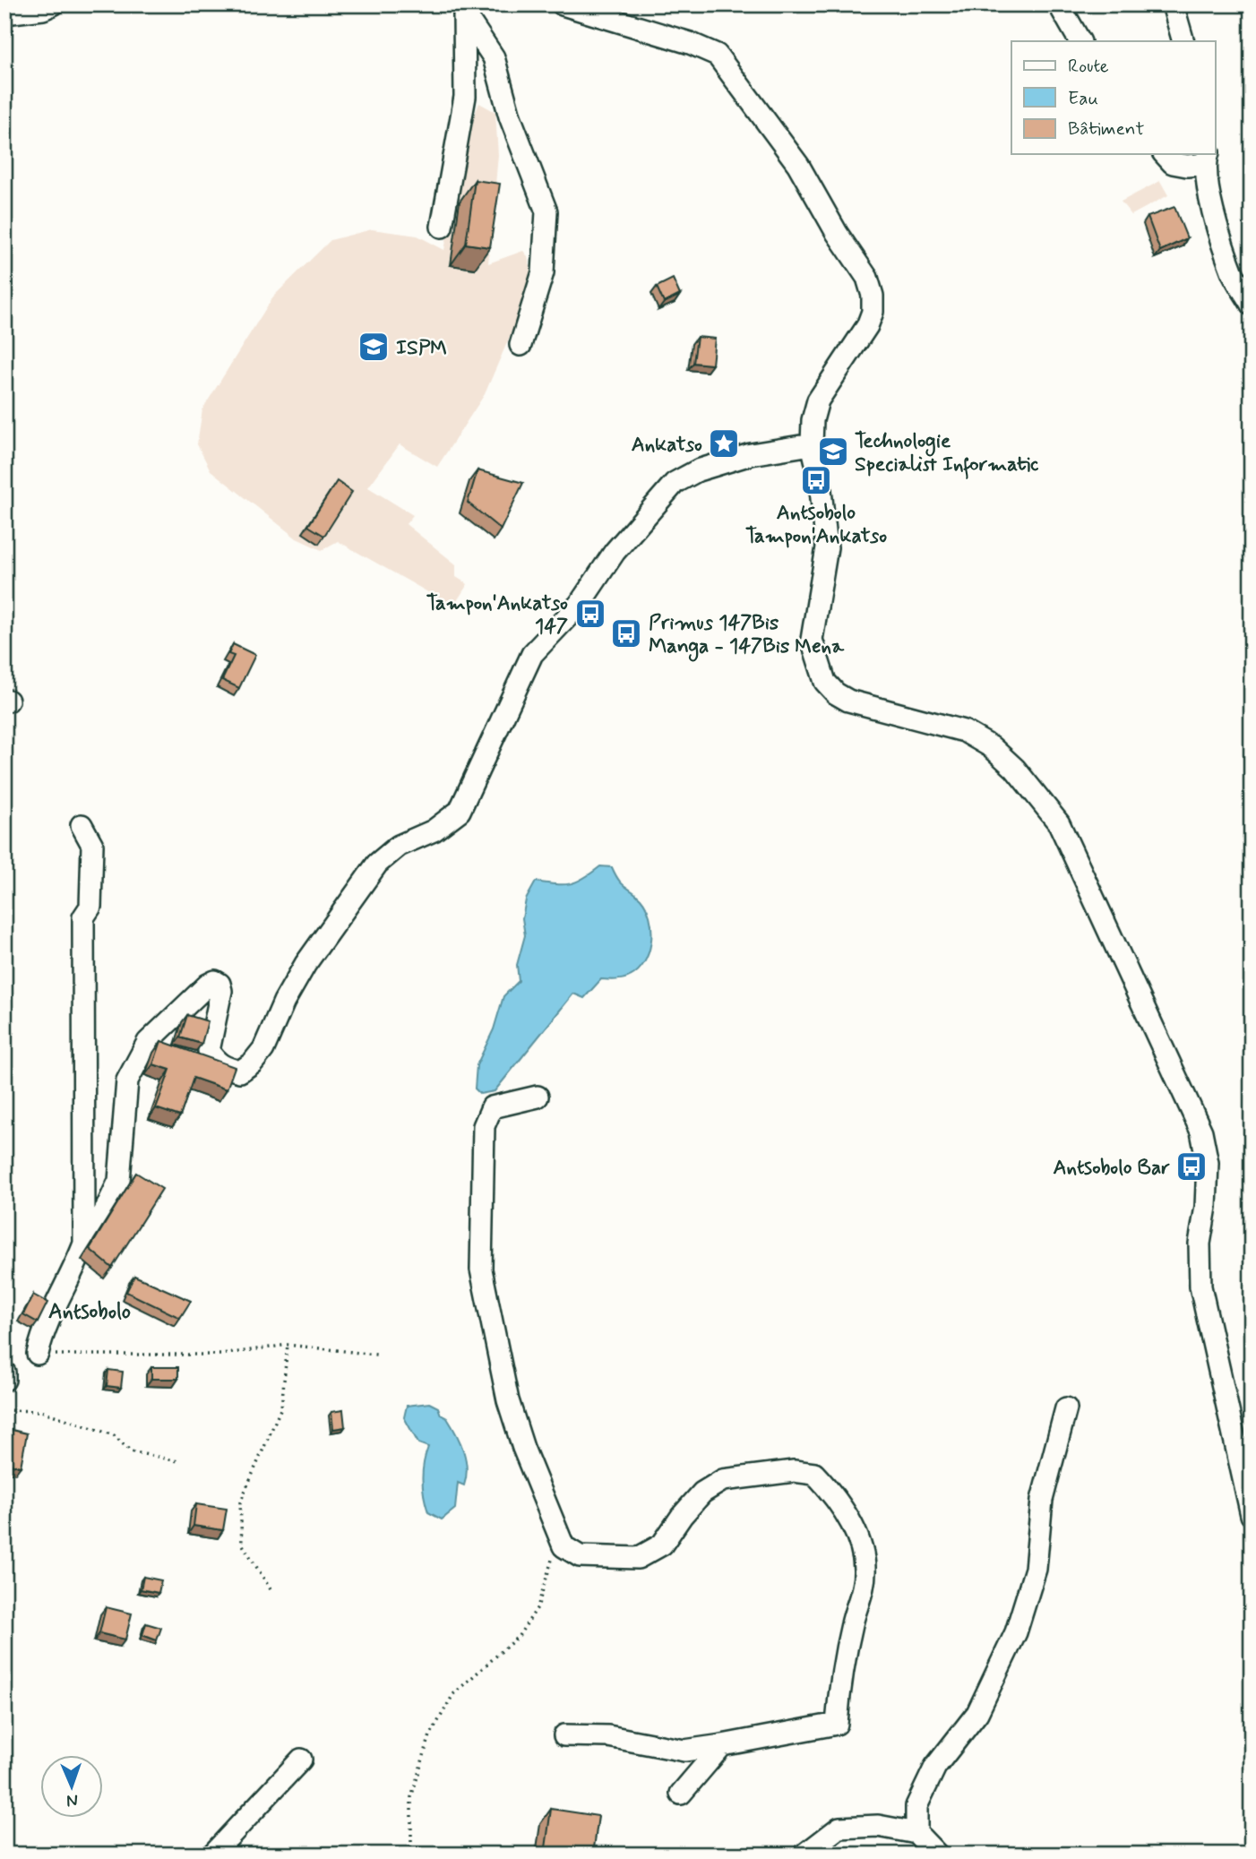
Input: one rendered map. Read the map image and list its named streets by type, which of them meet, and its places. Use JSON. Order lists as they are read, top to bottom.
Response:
{
  "districts": ["Antsobolo"],
  "places": {
    "school or university": ["ISPM", "Technologie Specialist Informatic"],
    "place": ["Ankatso"],
    "bus stop": [
      "Antsobolo Tampon'Ankatso",
      "Tampon'Ankatso 147",
      "Primus 147Bis Manga - 147Bis Mena",
      "Antsobolo Bar"
    ]
  },
  "legend": ["Route", "Eau", "Bâtiment"],
  "north": "bottom"
}
